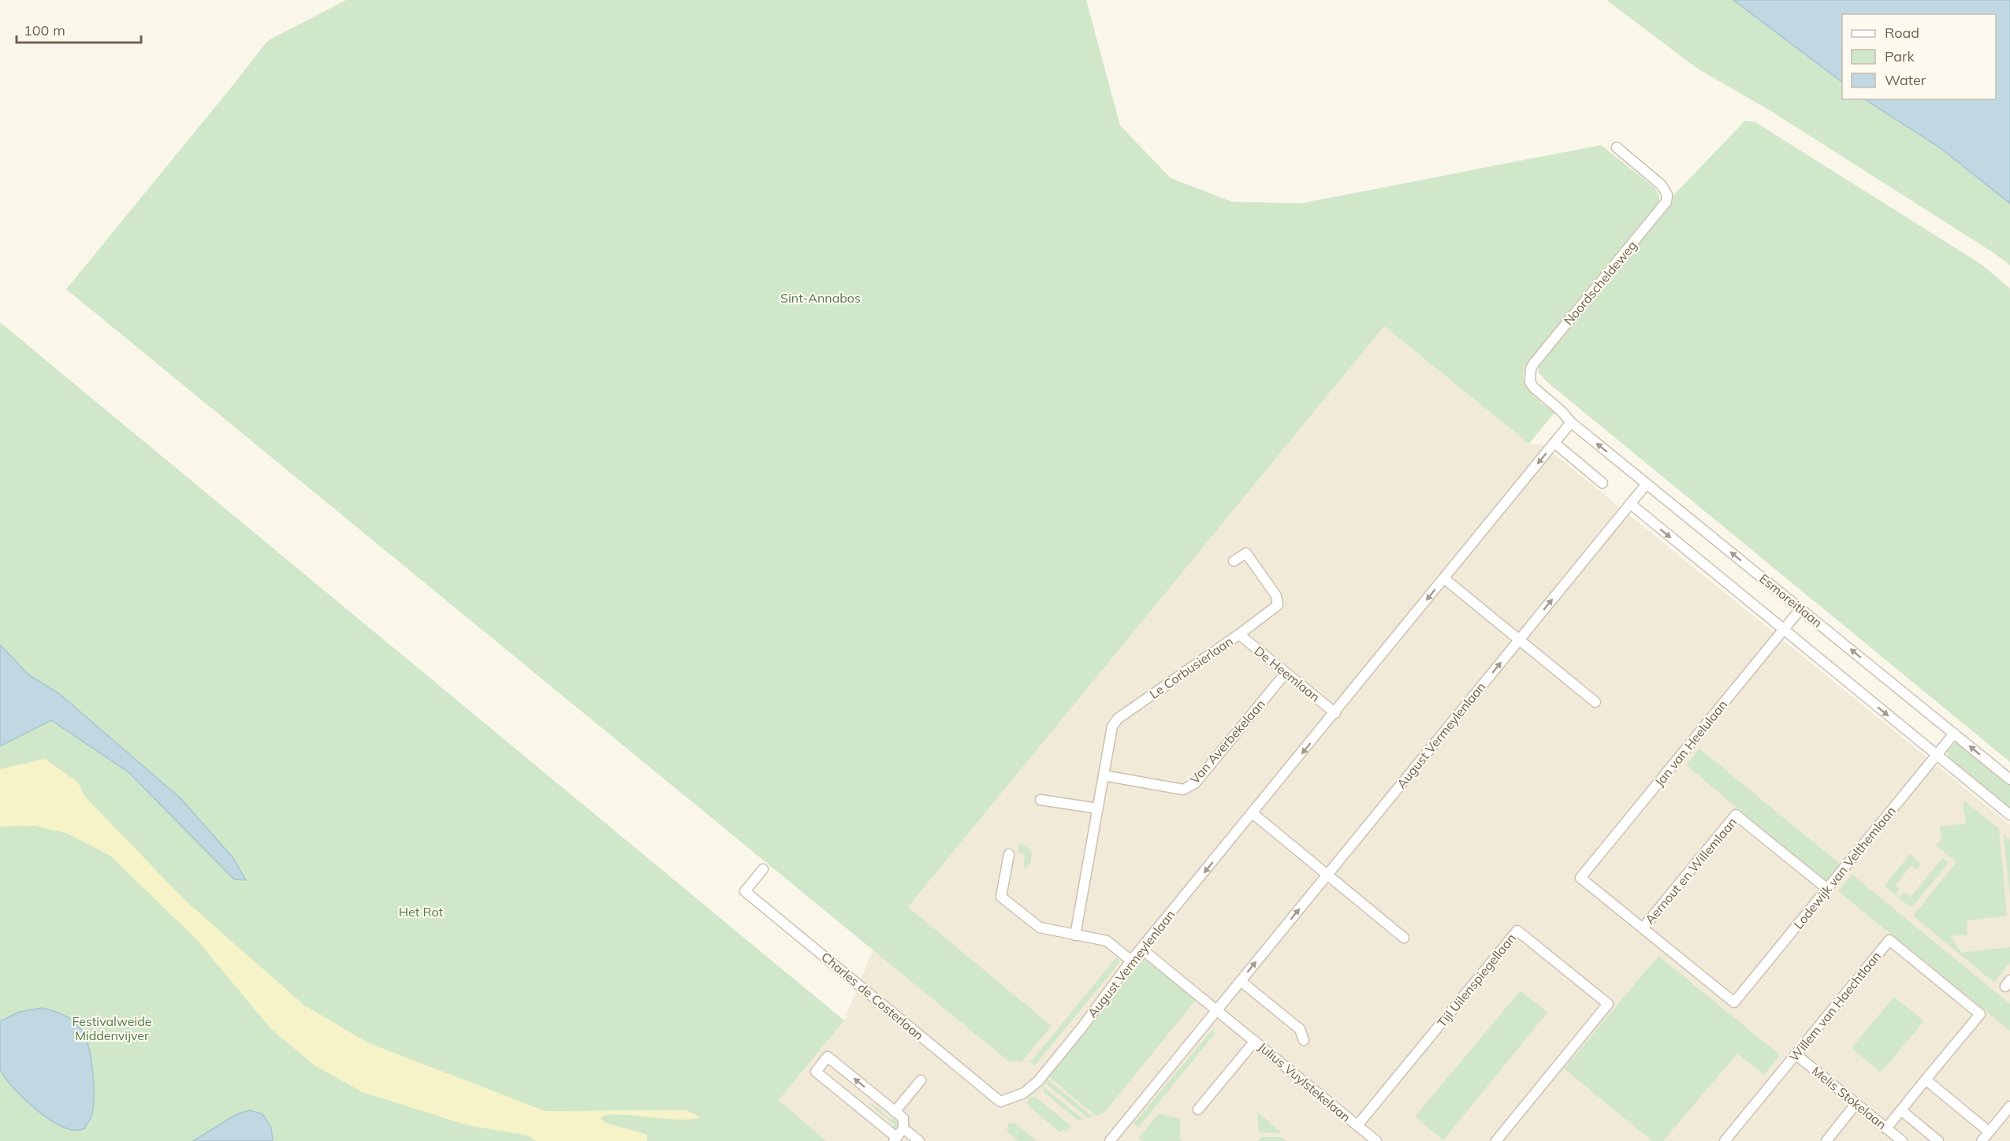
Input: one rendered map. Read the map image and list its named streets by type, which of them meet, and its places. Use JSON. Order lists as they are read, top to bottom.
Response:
{
  "streets": {
    "street": [
      "Noordscheldeweg",
      "Esmoreitlaan",
      "Le Corbusierlaan",
      "De Heemlaan",
      "August Vermeylenlaan",
      "Van Averbekelaan",
      "Jan van Heelulaan",
      "Lodewijk van Velthemlaan",
      "Aernout en Willemlaan",
      "Tijl Uilenspiegellaan",
      "Charles de Costerlaan",
      "Willem van Haechtlaan",
      "Julius Vuylstekelaan",
      "Melis Stokelaan"
    ]
  },
  "crossings": [
    ["Noordscheldeweg", "Esmoreitlaan"],
    ["Noordscheldeweg", "August Vermeylenlaan"],
    ["Esmoreitlaan", "August Vermeylenlaan"],
    ["Esmoreitlaan", "Jan van Heelulaan"],
    ["Esmoreitlaan", "Lodewijk van Velthemlaan"],
    ["Le Corbusierlaan", "De Heemlaan"],
    ["Le Corbusierlaan", "Van Averbekelaan"],
    ["De Heemlaan", "August Vermeylenlaan"],
    ["De Heemlaan", "Van Averbekelaan"],
    ["August Vermeylenlaan", "Charles de Costerlaan"],
    ["August Vermeylenlaan", "Julius Vuylstekelaan"],
    ["Jan van Heelulaan", "Lodewijk van Velthemlaan"],
    ["Jan van Heelulaan", "Aernout en Willemlaan"],
    ["Lodewijk van Velthemlaan", "Aernout en Willemlaan"],
    ["Tijl Uilenspiegellaan", "Julius Vuylstekelaan"],
    ["Willem van Haechtlaan", "Melis Stokelaan"]
  ],
  "parks": ["Sint-Annabos", "Het Rot", "Festivalweide Middenvijver"],
  "legend": ["Road", "Park", "Water"],
  "scale_bar": "100 m"
}
